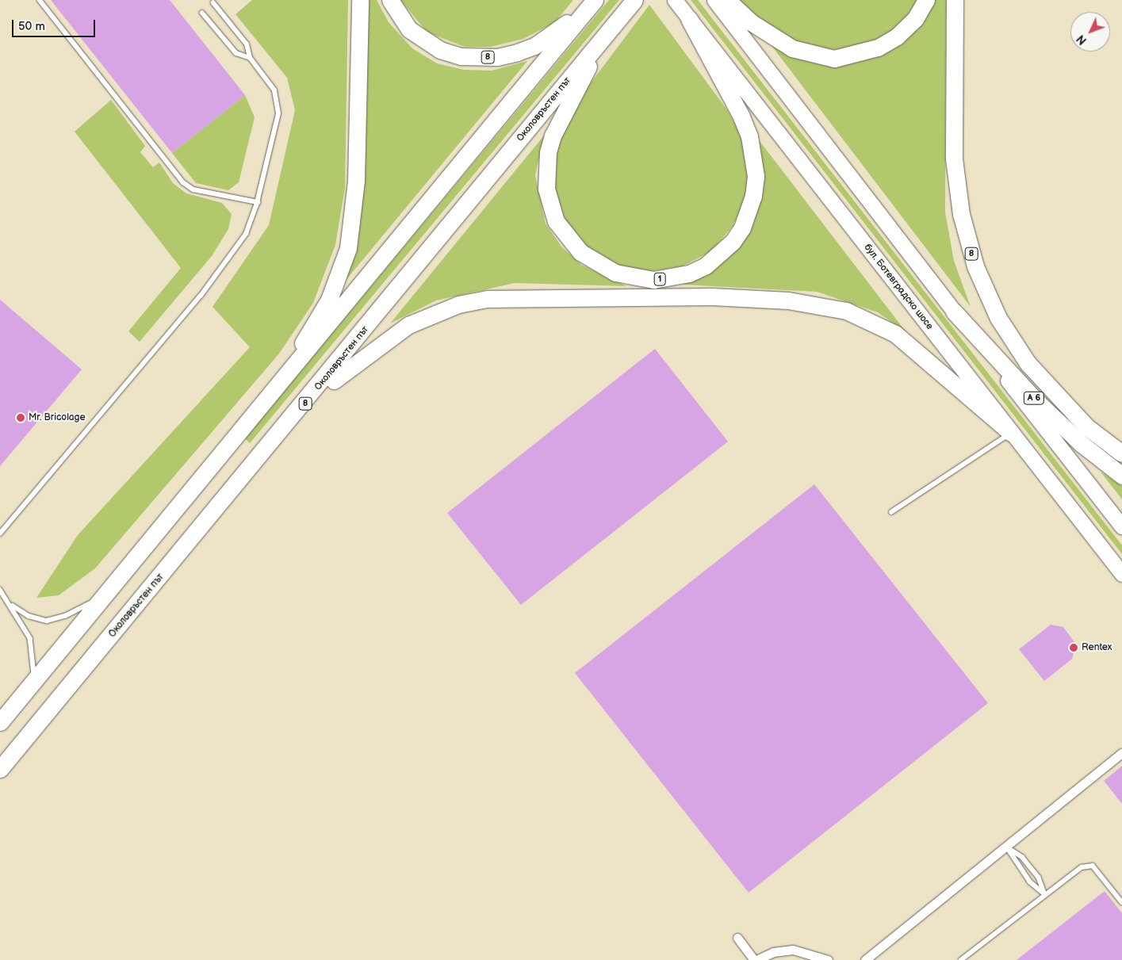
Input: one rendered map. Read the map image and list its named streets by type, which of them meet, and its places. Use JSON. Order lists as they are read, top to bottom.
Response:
{
  "streets": {
    "highway": [
      "8",
      "Околовръстен път",
      "1",
      "A 6"
    ],
    "main road": ["бул. Ботевградско шосе"]
  },
  "crossings": [
    ["Околовръстен път", "1"],
    ["1", "бул. Ботевградско шосе"]
  ],
  "places": ["Mr. Bricolage", "Rentex"],
  "scale_bar": "50 m",
  "north": "bottom left"
}
